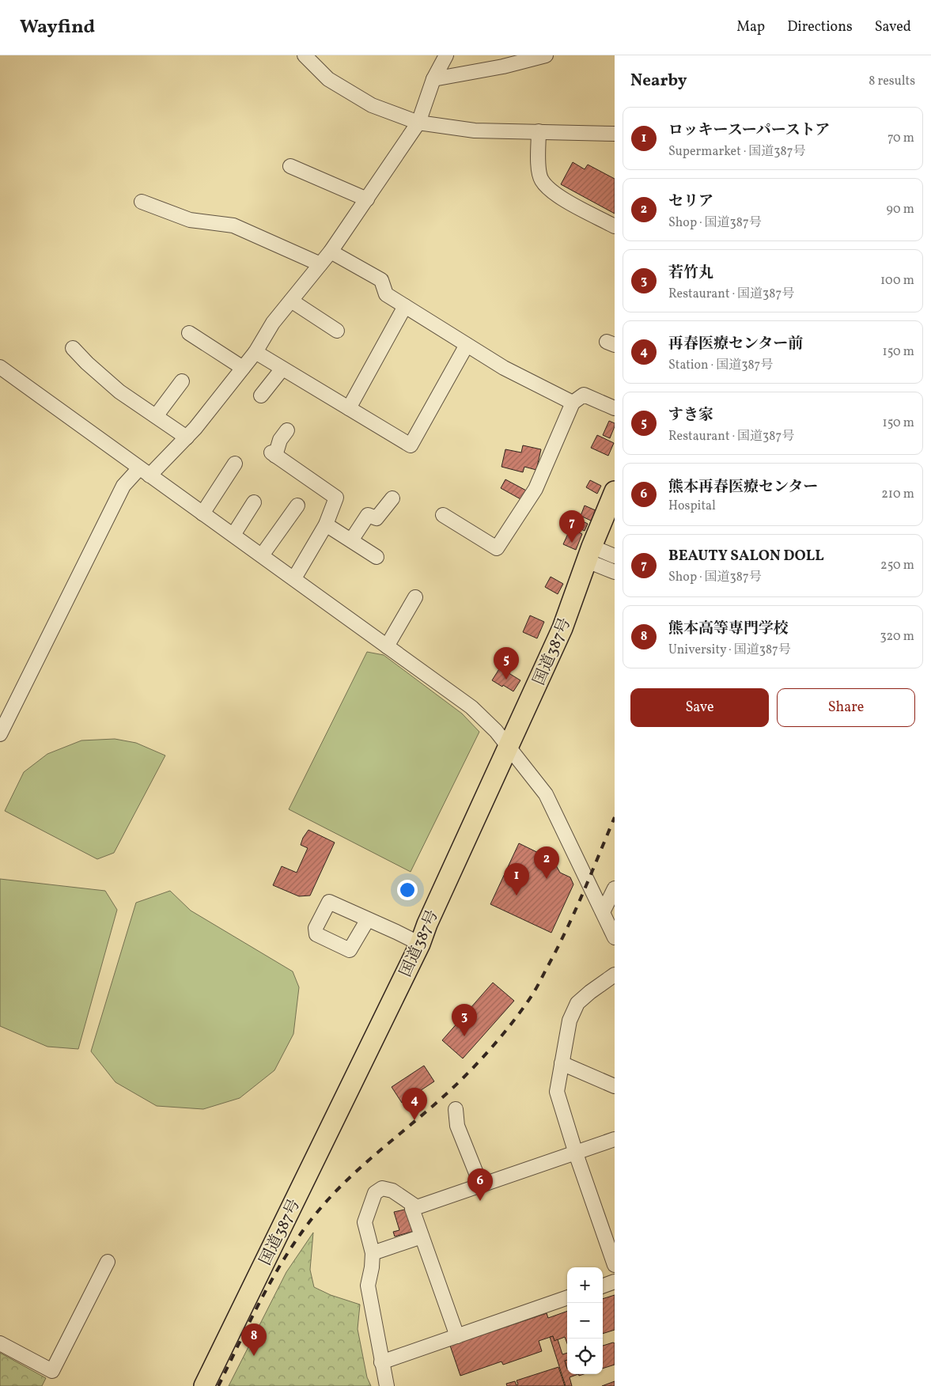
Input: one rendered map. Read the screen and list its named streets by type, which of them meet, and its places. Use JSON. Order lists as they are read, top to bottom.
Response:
{
  "streets": {
    "highway": ["国道387号"]
  },
  "page": {
    "header": "Wayfind",
    "nav": ["Map", "Directions", "Saved"],
    "heading": ["Nearby", "8 results"],
    "list": [
      {
        "mark": "1",
        "name": "ロッキースーパーストア",
        "note": "Supermarket · 国道387号",
        "value": "70 m"
      },
      {
        "mark": "2",
        "name": "セリア",
        "note": "Shop · 国道387号",
        "value": "90 m"
      },
      {
        "mark": "3",
        "name": "若竹丸",
        "note": "Restaurant · 国道387号",
        "value": "100 m"
      },
      {
        "mark": "4",
        "name": "再春医療センター前",
        "note": "Station · 国道387号",
        "value": "150 m"
      },
      {
        "mark": "5",
        "name": "すき家",
        "note": "Restaurant · 国道387号",
        "value": "150 m"
      },
      {
        "mark": "6",
        "name": "熊本再春医療センター",
        "note": "Hospital",
        "value": "210 m"
      },
      {
        "mark": "7",
        "name": "BEAUTY SALON DOLL",
        "note": "Shop · 国道387号",
        "value": "250 m"
      },
      {
        "mark": "8",
        "name": "熊本高等専門学校",
        "note": "University · 国道387号",
        "value": "320 m"
      }
    ],
    "pins": [
      "7",
      "5",
      "2",
      "1",
      "3",
      "4",
      "6",
      "8"
    ],
    "buttons": ["Save", "Share"],
    "map_buttons": ["+", "−"]
  }
}
